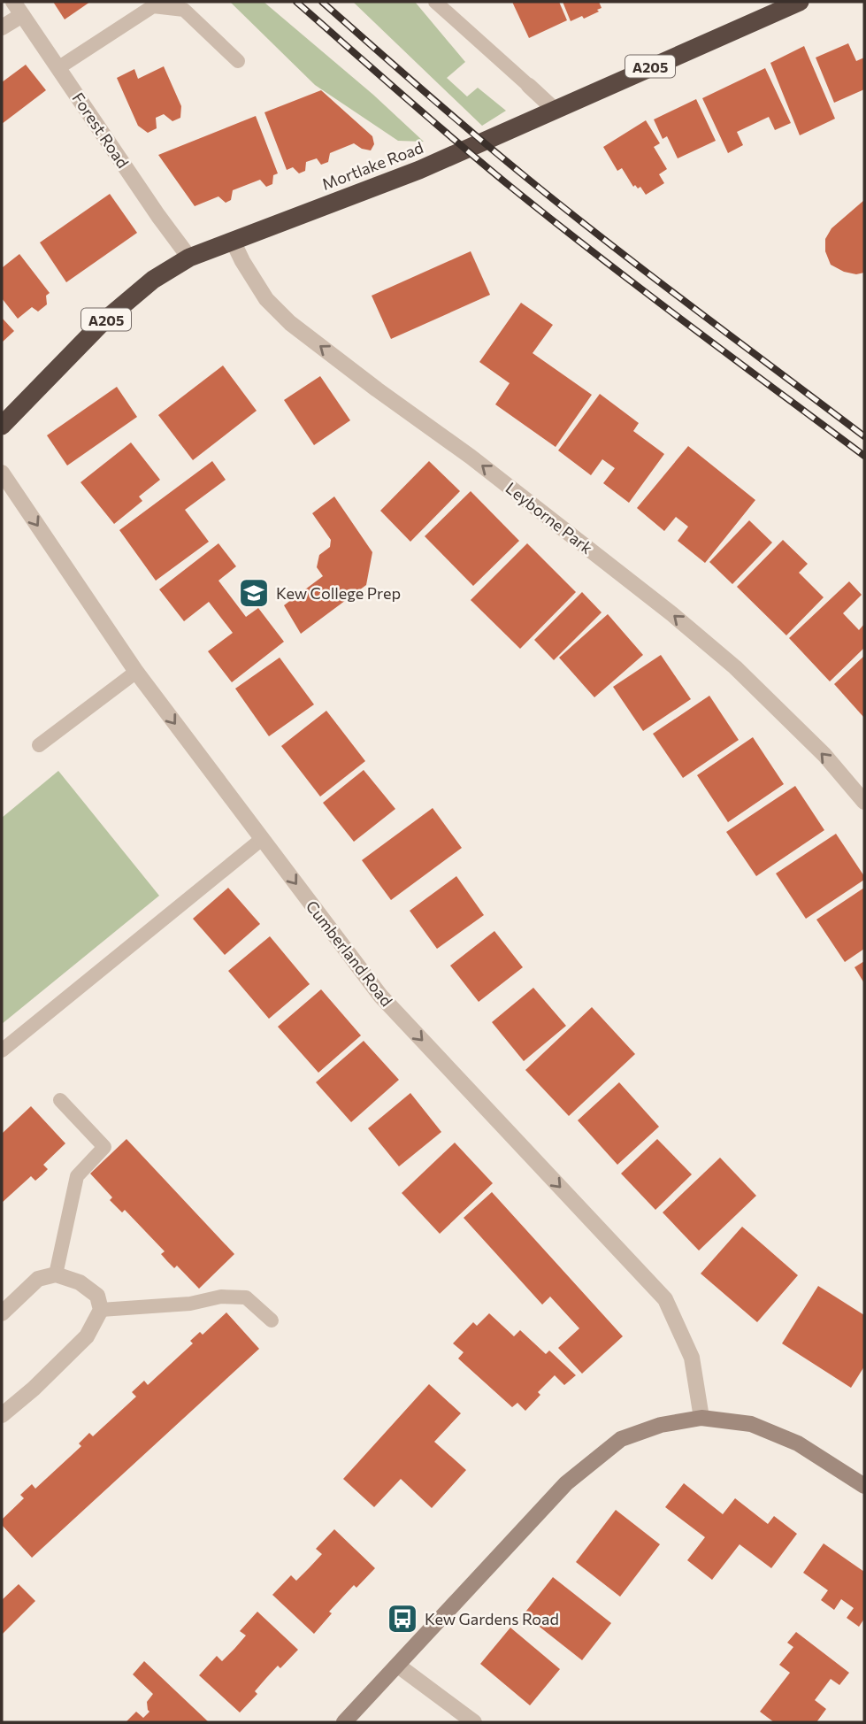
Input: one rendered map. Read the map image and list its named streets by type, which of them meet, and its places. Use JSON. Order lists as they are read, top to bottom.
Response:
{
  "streets": {
    "highway": ["A205", "Mortlake Road"],
    "street": ["Forest Road", "Leyborne Park", "Cumberland Road"]
  },
  "crossings": [
    ["Forest Road", "Mortlake Road"],
    ["Mortlake Road", "Leyborne Park"]
  ],
  "one_way": ["Leyborne Park", "Cumberland Road"],
  "places": {
    "school or university": ["Kew College Prep"],
    "bus stop": ["Kew Gardens Road"]
  }
}
